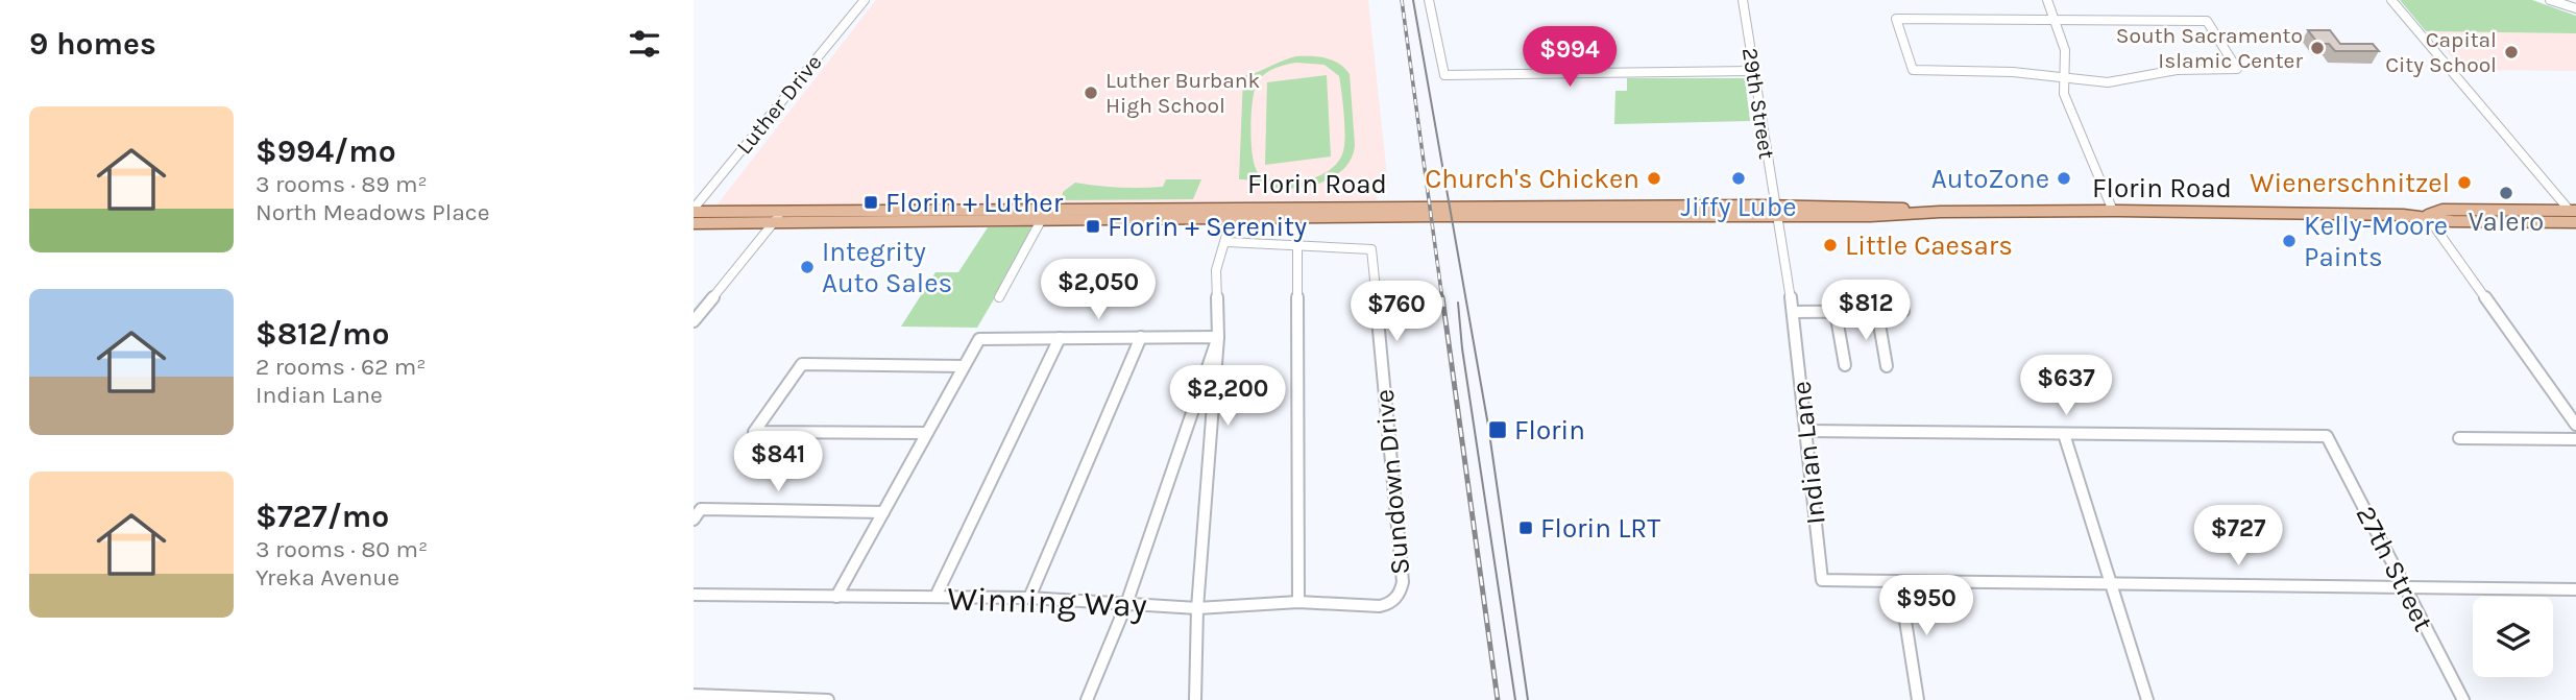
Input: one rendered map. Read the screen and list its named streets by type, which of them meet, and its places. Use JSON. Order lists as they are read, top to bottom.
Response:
{
  "streets": {
    "main road": ["Florin Road"],
    "street": [
      "29th Street",
      "Luther Drive",
      "Indian Lane",
      "Sundown Drive",
      "27th Street",
      "Winning Way"
    ]
  },
  "crossings": [
    ["29th Street", "Florin Road"],
    ["29th Street", "Indian Lane"],
    ["Luther Drive", "Florin Road"],
    ["Florin Road", "Indian Lane"],
    ["Sundown Drive", "Winning Way"]
  ],
  "places": {
    "other": [
      "South Sacramento Islamic Center",
      "Capital City School",
      "Luther Burbank High School",
      "Church's Chicken",
      "Jiffy Lube",
      "AutoZone",
      "Wienerschnitzel",
      "Valero",
      "Kelly-Moore Paints",
      "Little Caesars",
      "Integrity Auto Sales"
    ],
    "transit": [
      "Florin + Luther",
      "Florin + Serenity",
      "Florin",
      "Florin LRT"
    ]
  },
  "page": {
    "heading": "9 homes",
    "price": [
      "$994",
      "$2,050",
      "$812",
      "$760",
      "$637",
      "$2,200",
      "$841",
      "$727",
      "$950"
    ],
    "list": [
      {
        "name": "$994/mo",
        "note": "3 rooms · 89 m² · North Meadows Place"
      },
      {
        "name": "$812/mo",
        "note": "2 rooms · 62 m² · Indian Lane"
      },
      {
        "name": "$727/mo",
        "note": "3 rooms · 80 m² · Yreka Avenue"
      }
    ]
  }
}
